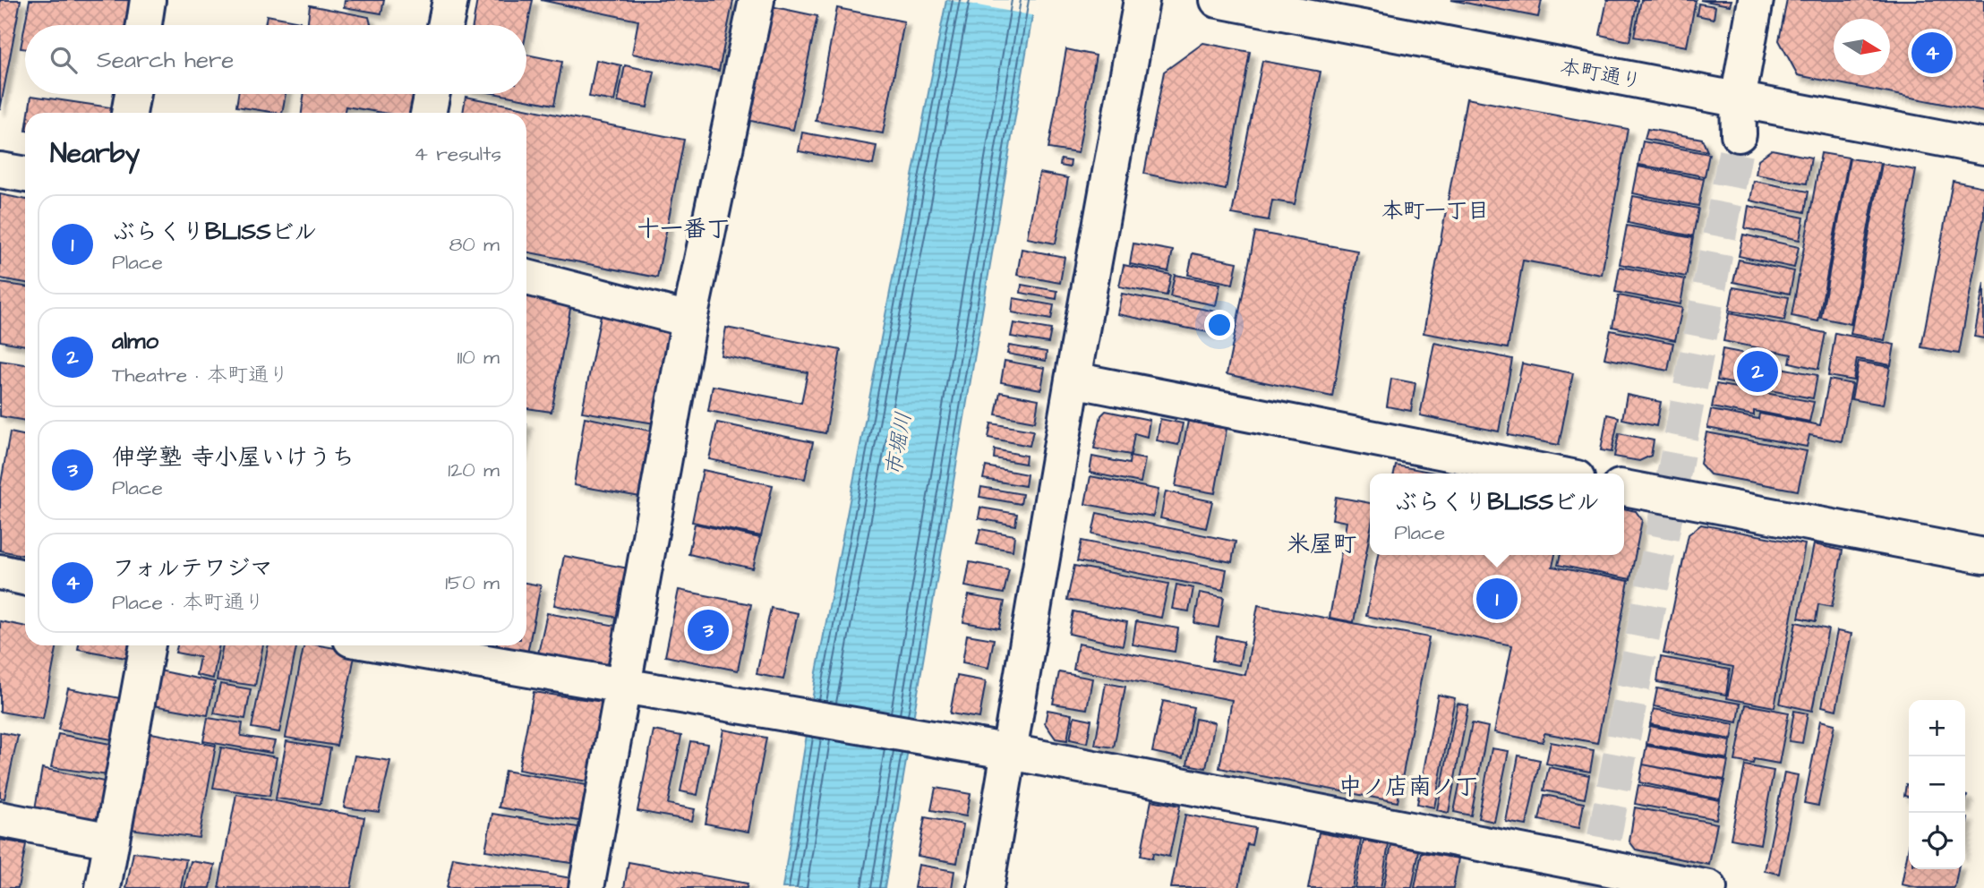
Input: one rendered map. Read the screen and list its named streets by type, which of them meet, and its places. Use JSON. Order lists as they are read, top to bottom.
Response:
{
  "streets": {
    "street": ["本町通り"]
  },
  "districts": [
    "本町一丁目",
    "十一番丁",
    "米屋町",
    "中ノ店南ノ丁"
  ],
  "water": ["市堀川"],
  "north": "right",
  "page": {
    "search": "Search here",
    "pins": [
      "4",
      "2",
      "1",
      "3"
    ],
    "heading": ["Nearby", "4 results"],
    "list": [
      {
        "mark": "1",
        "name": "ぶらくりBLISSビル",
        "note": "Place",
        "value": "80 m"
      },
      {
        "mark": "2",
        "name": "almo",
        "note": "Theatre · 本町通り",
        "value": "110 m"
      },
      {
        "mark": "3",
        "name": "伸学塾 寺小屋いけうち",
        "note": "Place",
        "value": "120 m"
      },
      {
        "mark": "4",
        "name": "フォルテワジマ",
        "note": "Place · 本町通り",
        "value": "150 m"
      }
    ],
    "popup": ["ぶらくりBLISSビル", "Place"],
    "map_buttons": ["+", "−"]
  }
}
